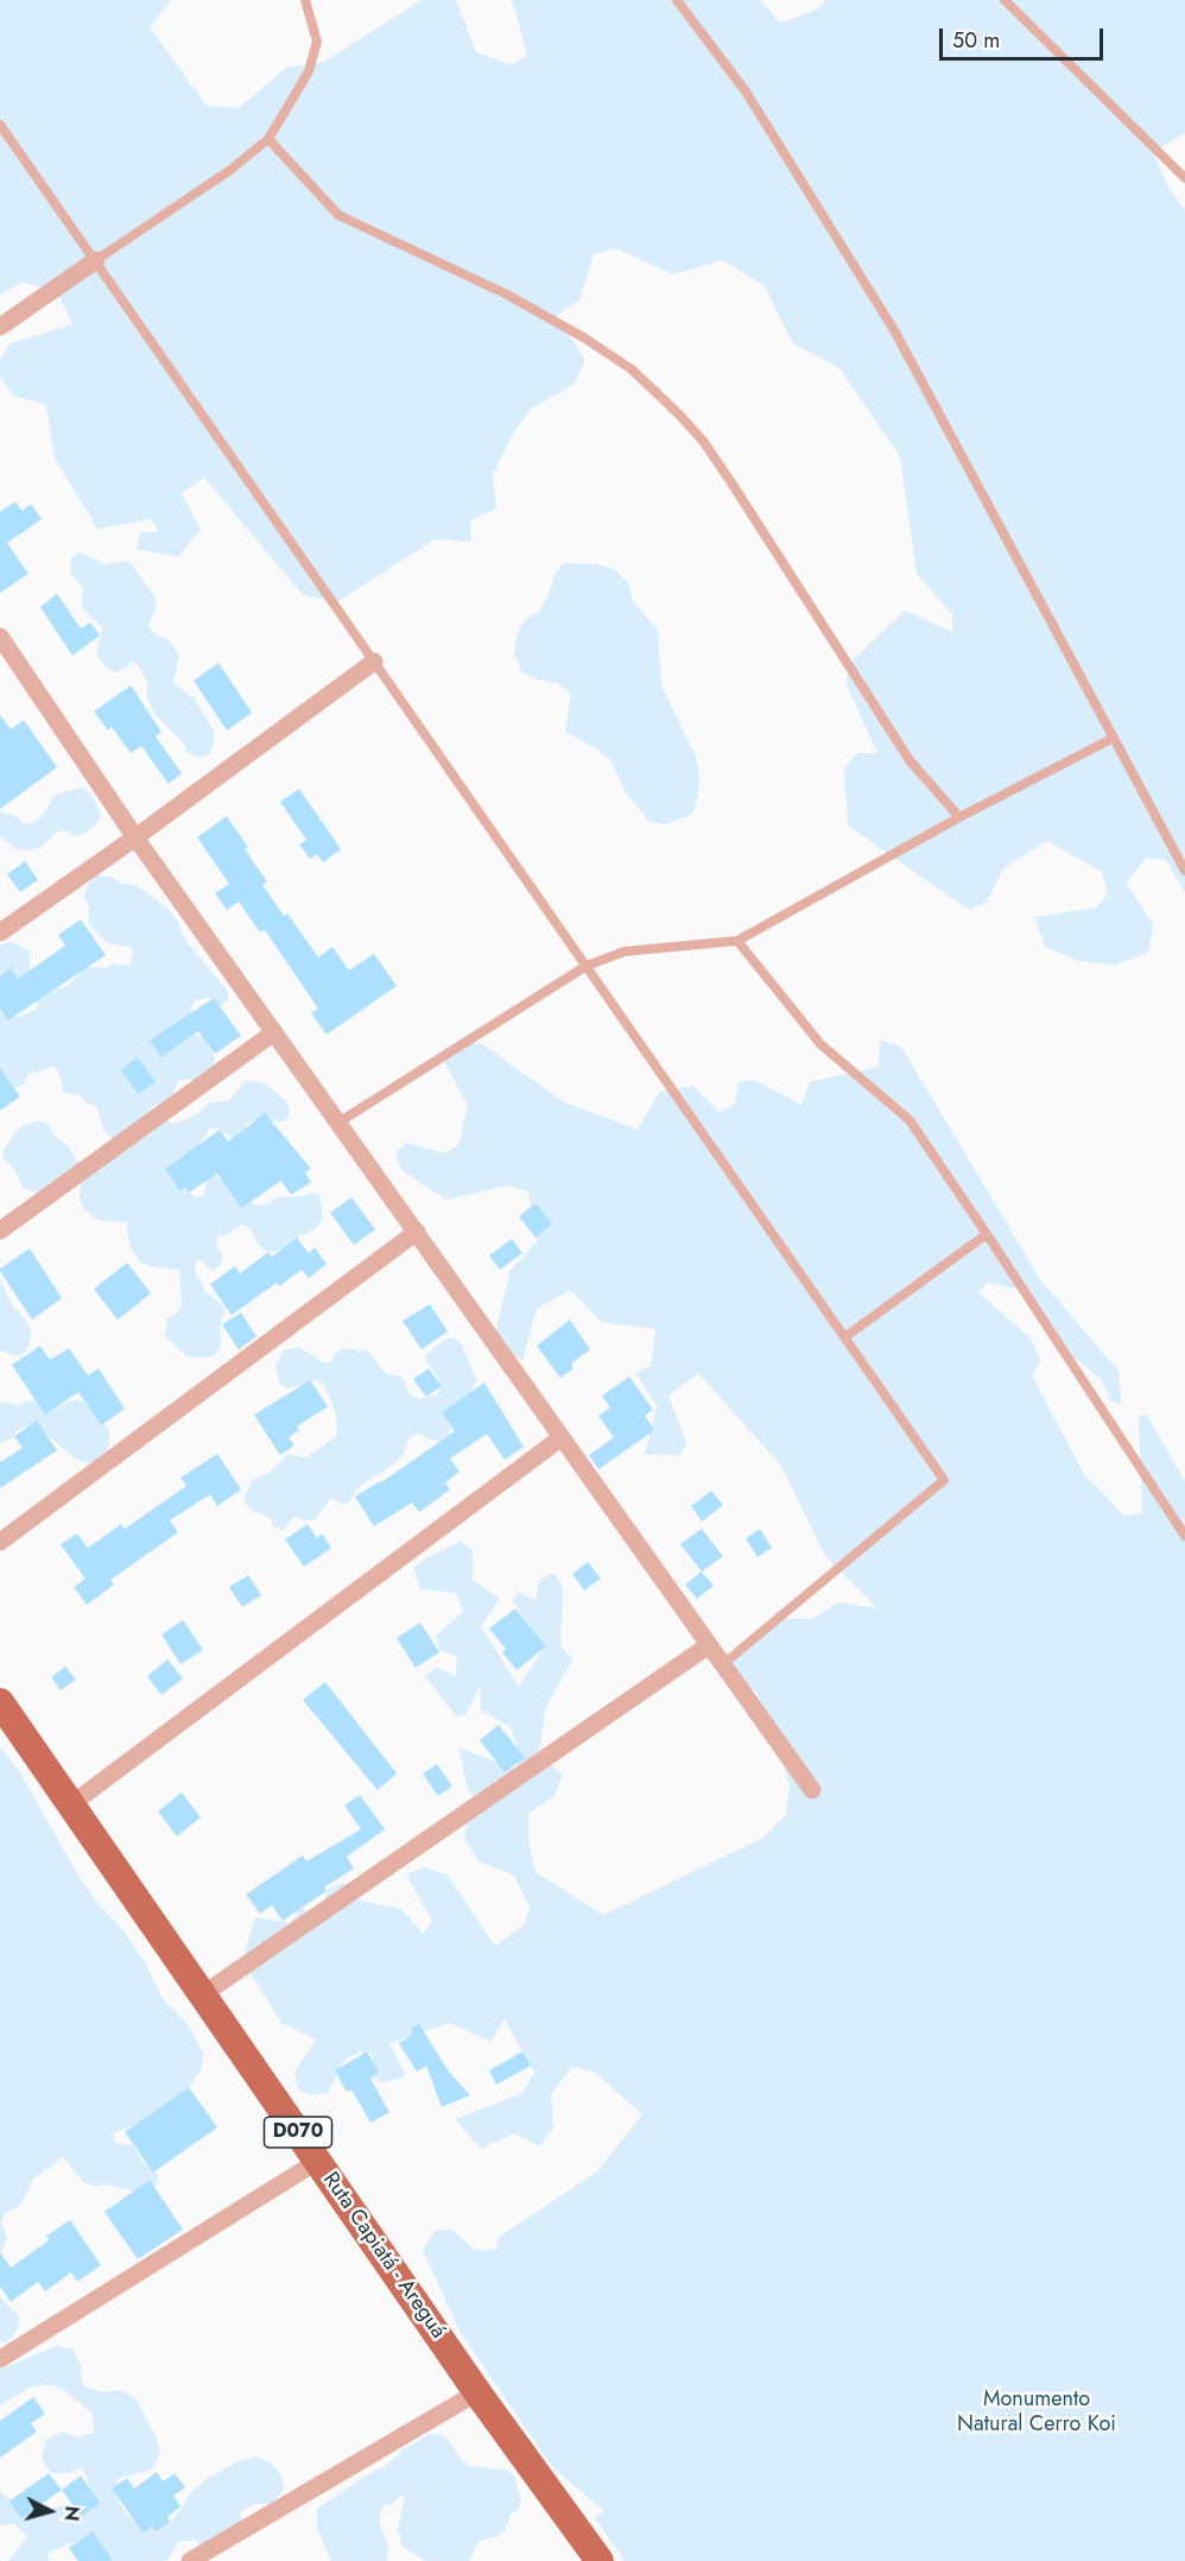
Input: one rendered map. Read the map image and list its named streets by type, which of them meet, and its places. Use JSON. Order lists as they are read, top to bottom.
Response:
{
  "streets": {
    "main road": ["D070", "Ruta Capiatá - Areguá"]
  },
  "parks": ["Monumento Natural Cerro Koi"],
  "scale_bar": "50 m",
  "north": "right"
}
